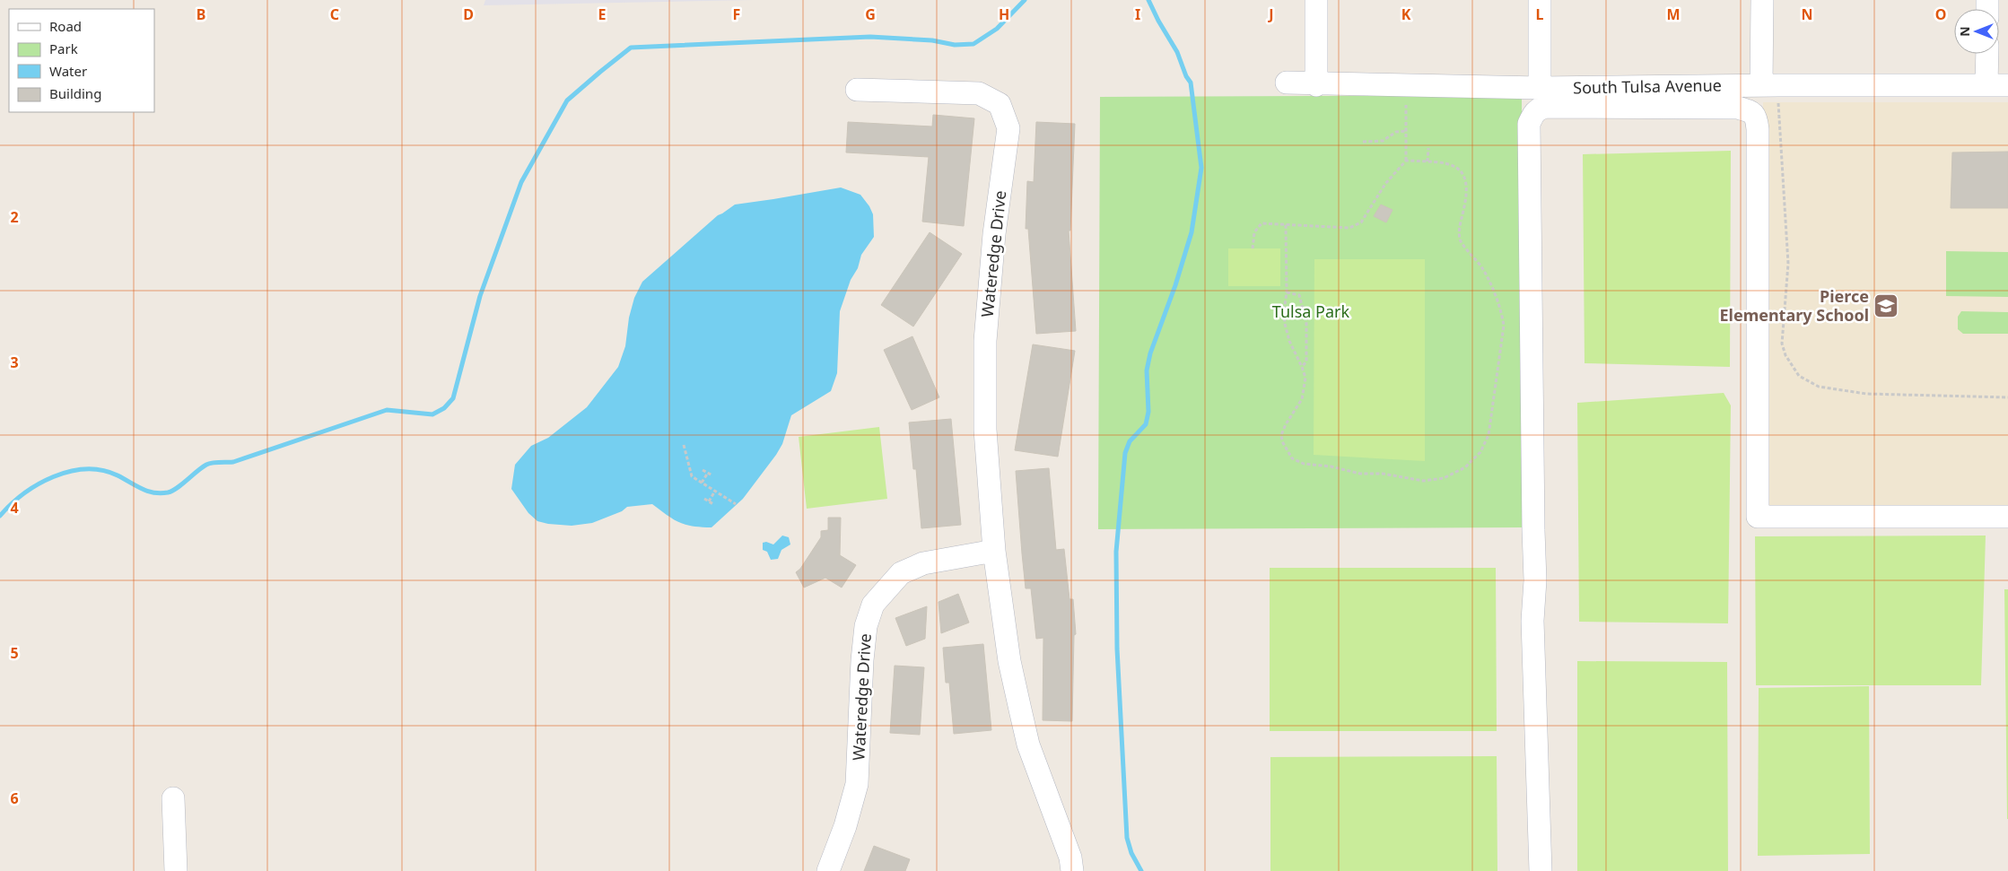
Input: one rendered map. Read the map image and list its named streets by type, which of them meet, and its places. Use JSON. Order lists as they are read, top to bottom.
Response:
{
  "streets": {
    "street": ["South Tulsa Avenue", "Wateredge Drive"]
  },
  "parks": ["Tulsa Park"],
  "places": {
    "school or university": ["Pierce Elementary School"]
  },
  "legend": [
    "Road",
    "Park",
    "Water",
    "Building"
  ],
  "north": "left",
  "grid": {
    "columns": [
      "B",
      "C",
      "D",
      "E",
      "F",
      "G",
      "H",
      "I",
      "J",
      "K",
      "L",
      "M",
      "N",
      "O"
    ],
    "rows": [
      "2",
      "3",
      "4",
      "5",
      "6"
    ]
  }
}
